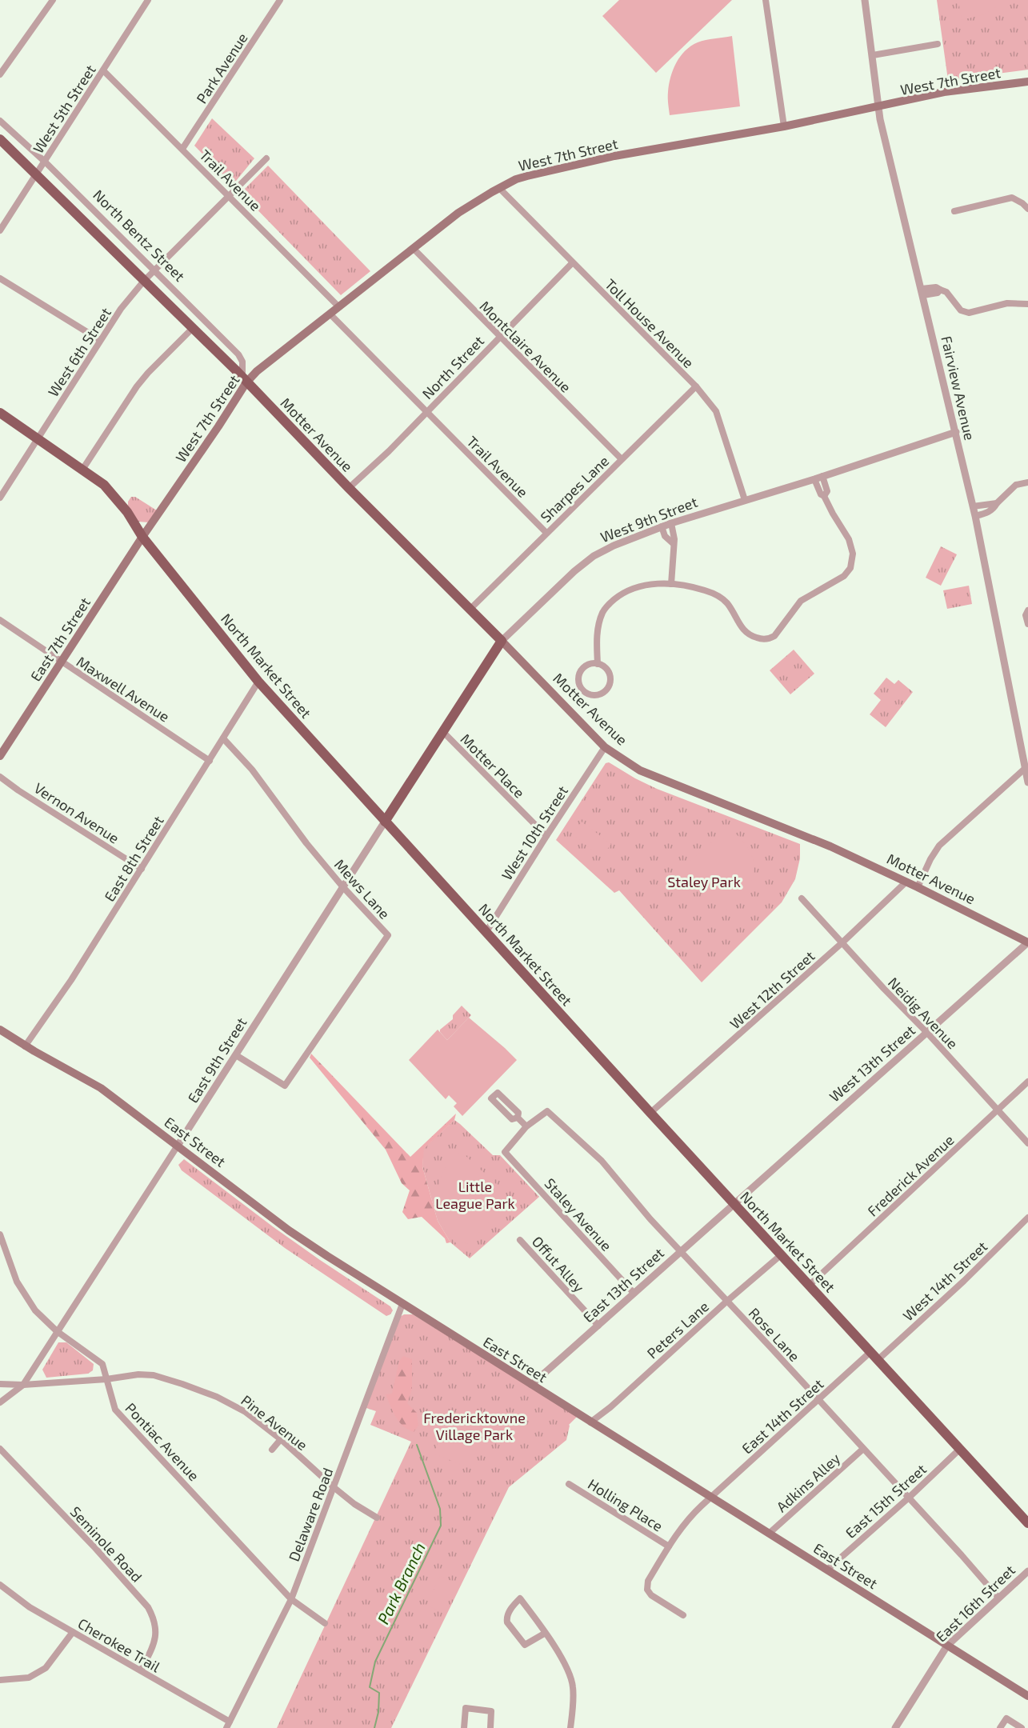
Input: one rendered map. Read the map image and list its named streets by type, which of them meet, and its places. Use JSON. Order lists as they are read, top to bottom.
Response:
{
  "streets": {
    "main road": [
      "West 7th Street",
      "North Bentz Street",
      "Motter Avenue",
      "West 9th Street",
      "East 7th Street",
      "North Market Street",
      "East Street"
    ],
    "street": [
      "Park Avenue",
      "West 5th Street",
      "Trail Avenue",
      "Toll House Avenue",
      "Montclaire Avenue",
      "West 6th Street",
      "North Street",
      "Fairview Avenue",
      "Sharpes Lane",
      "Maxwell Avenue",
      "Motter Place",
      "Vernon Avenue",
      "West 10th Street",
      "East 8th Street",
      "Mews Lane",
      "West 12th Street",
      "Neidig Avenue",
      "East 9th Street",
      "West 13th Street",
      "Frederick Avenue",
      "Staley Avenue",
      "Offut Alley",
      "West 14th Street",
      "East 13th Street",
      "Peters Lane",
      "Rose Lane",
      "East 14th Street",
      "Pine Avenue",
      "Pontiac Avenue",
      "Adkins Alley",
      "East 15th Street",
      "Holling Place",
      "Delaware Road",
      "Seminole Road",
      "East 16th Street",
      "Cherokee Trail"
    ]
  },
  "crossings": [
    ["Park Avenue", "Trail Avenue"],
    ["West 7th Street", "Trail Avenue"],
    ["West 7th Street", "North Bentz Street"],
    ["West 7th Street", "Toll House Avenue"],
    ["West 7th Street", "Montclaire Avenue"],
    ["West 7th Street", "Fairview Avenue"],
    ["West 7th Street", "Motter Avenue"],
    ["West 7th Street", "East 7th Street"],
    ["West 7th Street", "North Market Street"],
    ["West 5th Street", "Trail Avenue"],
    ["West 5th Street", "North Bentz Street"],
    ["Trail Avenue", "West 6th Street"],
    ["Trail Avenue", "North Street"],
    ["Trail Avenue", "Sharpes Lane"],
    ["North Bentz Street", "West 6th Street"],
    ["North Bentz Street", "Motter Avenue"],
    ["Toll House Avenue", "North Street"],
    ["Toll House Avenue", "Sharpes Lane"],
    ["Toll House Avenue", "West 9th Street"],
    ["Montclaire Avenue", "North Street"],
    ["Montclaire Avenue", "Sharpes Lane"],
    ["West 6th Street", "North Market Street"],
    ["North Street", "Motter Avenue"],
    ["Fairview Avenue", "West 9th Street"],
    ["Motter Avenue", "Sharpes Lane"],
    ["Motter Avenue", "West 9th Street"],
    ["Motter Avenue", "West 10th Street"],
    ["Motter Avenue", "West 12th Street"],
    ["Motter Avenue", "West 13th Street"],
    ["West 9th Street", "North Market Street"],
    ["West 9th Street", "Motter Place"],
    ["West 9th Street", "East 9th Street"],
    ["East 7th Street", "North Market Street"],
    ["East 7th Street", "Maxwell Avenue"],
    ["North Market Street", "West 10th Street"],
    ["North Market Street", "East 8th Street"],
    ["North Market Street", "West 12th Street"],
    ["North Market Street", "East 9th Street"],
    ["North Market Street", "West 13th Street"],
    ["North Market Street", "Frederick Avenue"],
    ["North Market Street", "West 14th Street"],
    ["North Market Street", "East 13th Street"],
    ["North Market Street", "Peters Lane"],
    ["North Market Street", "East 14th Street"],
    ["North Market Street", "East 15th Street"],
    ["Maxwell Avenue", "East 8th Street"],
    ["Motter Place", "West 10th Street"],
    ["Vernon Avenue", "East 8th Street"],
    ["East 8th Street", "Mews Lane"],
    ["East 8th Street", "East Street"],
    ["Mews Lane", "East 9th Street"],
    ["West 12th Street", "Neidig Avenue"],
    ["Neidig Avenue", "West 13th Street"],
    ["Neidig Avenue", "Frederick Avenue"],
    ["East 9th Street", "East Street"],
    ["East 9th Street", "Pine Avenue"],
    ["East 9th Street", "Pontiac Avenue"],
    ["West 13th Street", "East 13th Street"],
    ["East Street", "East 13th Street"],
    ["East Street", "Peters Lane"],
    ["East Street", "East 14th Street"],
    ["East Street", "Adkins Alley"],
    ["East Street", "East 15th Street"],
    ["East Street", "Delaware Road"],
    ["East Street", "East 16th Street"],
    ["Staley Avenue", "East 13th Street"],
    ["Staley Avenue", "Rose Lane"],
    ["Offut Alley", "East 13th Street"],
    ["East 13th Street", "Rose Lane"],
    ["Peters Lane", "Rose Lane"],
    ["Rose Lane", "East 14th Street"],
    ["Rose Lane", "Adkins Alley"],
    ["Rose Lane", "East 15th Street"],
    ["Rose Lane", "East 16th Street"],
    ["East 14th Street", "Holling Place"],
    ["Pine Avenue", "Pontiac Avenue"],
    ["Pine Avenue", "Delaware Road"],
    ["Pontiac Avenue", "Delaware Road"],
    ["Delaware Road", "Cherokee Trail"],
    ["Seminole Road", "Cherokee Trail"]
  ],
  "water": ["Park Branch"],
  "parks": ["Staley Park", "Little League Park", "Fredericktowne Village Park"]
}
